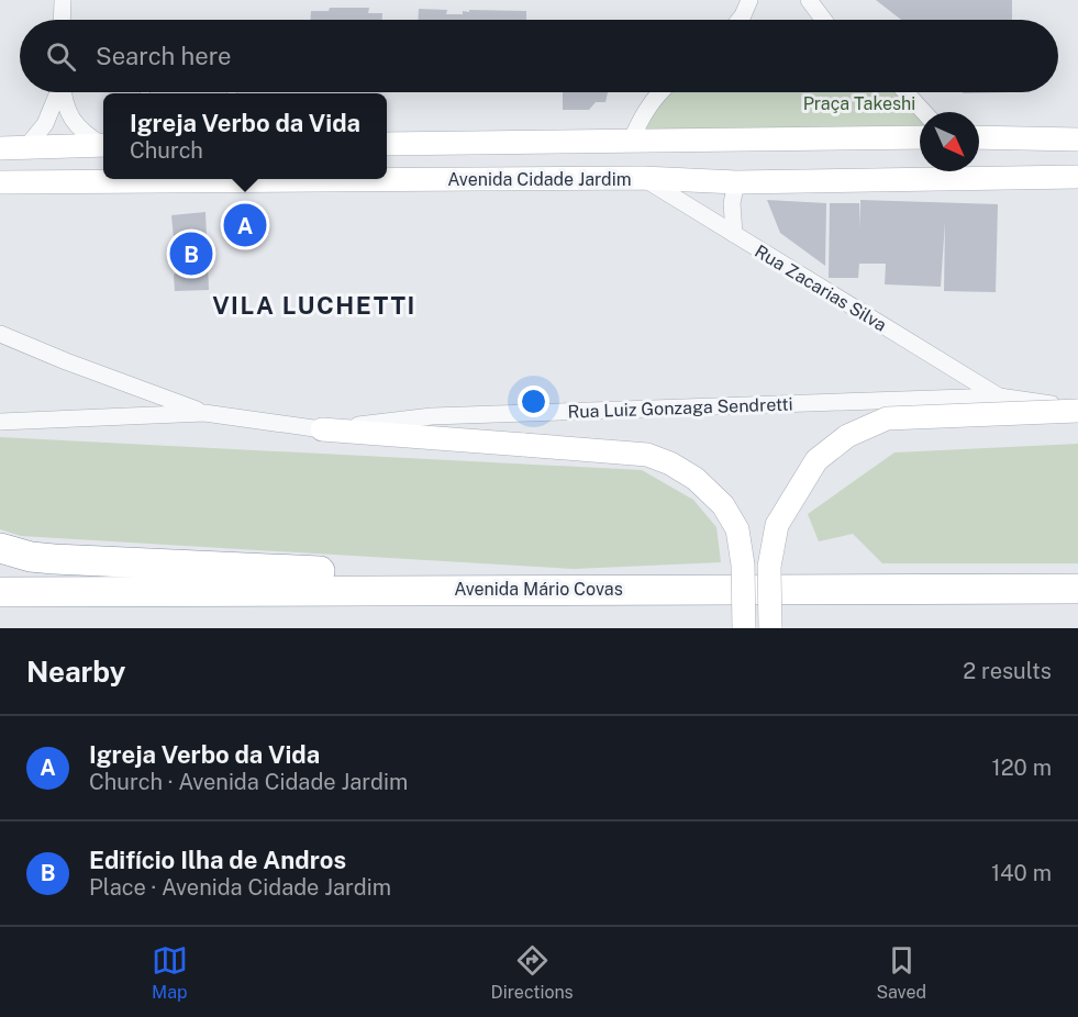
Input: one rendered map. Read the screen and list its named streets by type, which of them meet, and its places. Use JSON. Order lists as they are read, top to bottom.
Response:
{
  "streets": {
    "highway": ["Avenida Mário Covas"],
    "main road": ["Avenida Cidade Jardim"],
    "street": ["Rua Zacarias Silva", "Rua Luiz Gonzaga Sendretti"]
  },
  "crossings": [
    ["Avenida Cidade Jardim", "Rua Zacarias Silva"],
    ["Rua Zacarias Silva", "Rua Luiz Gonzaga Sendretti"]
  ],
  "districts": ["VILA LUCHETTI"],
  "parks": ["Praça Takeshi"],
  "north": "bottom right",
  "page": {
    "search": "Search here",
    "popup": ["Igreja Verbo da Vida", "Church"],
    "pins": ["A", "B"],
    "heading": ["Nearby", "2 results"],
    "list": [
      {
        "mark": "A",
        "name": "Igreja Verbo da Vida",
        "note": "Church · Avenida Cidade Jardim",
        "value": "120 m"
      },
      {
        "mark": "B",
        "name": "Edifício Ilha de Andros",
        "note": "Place · Avenida Cidade Jardim",
        "value": "140 m"
      }
    ],
    "nav": ["Map", "Directions", "Saved"]
  }
}
